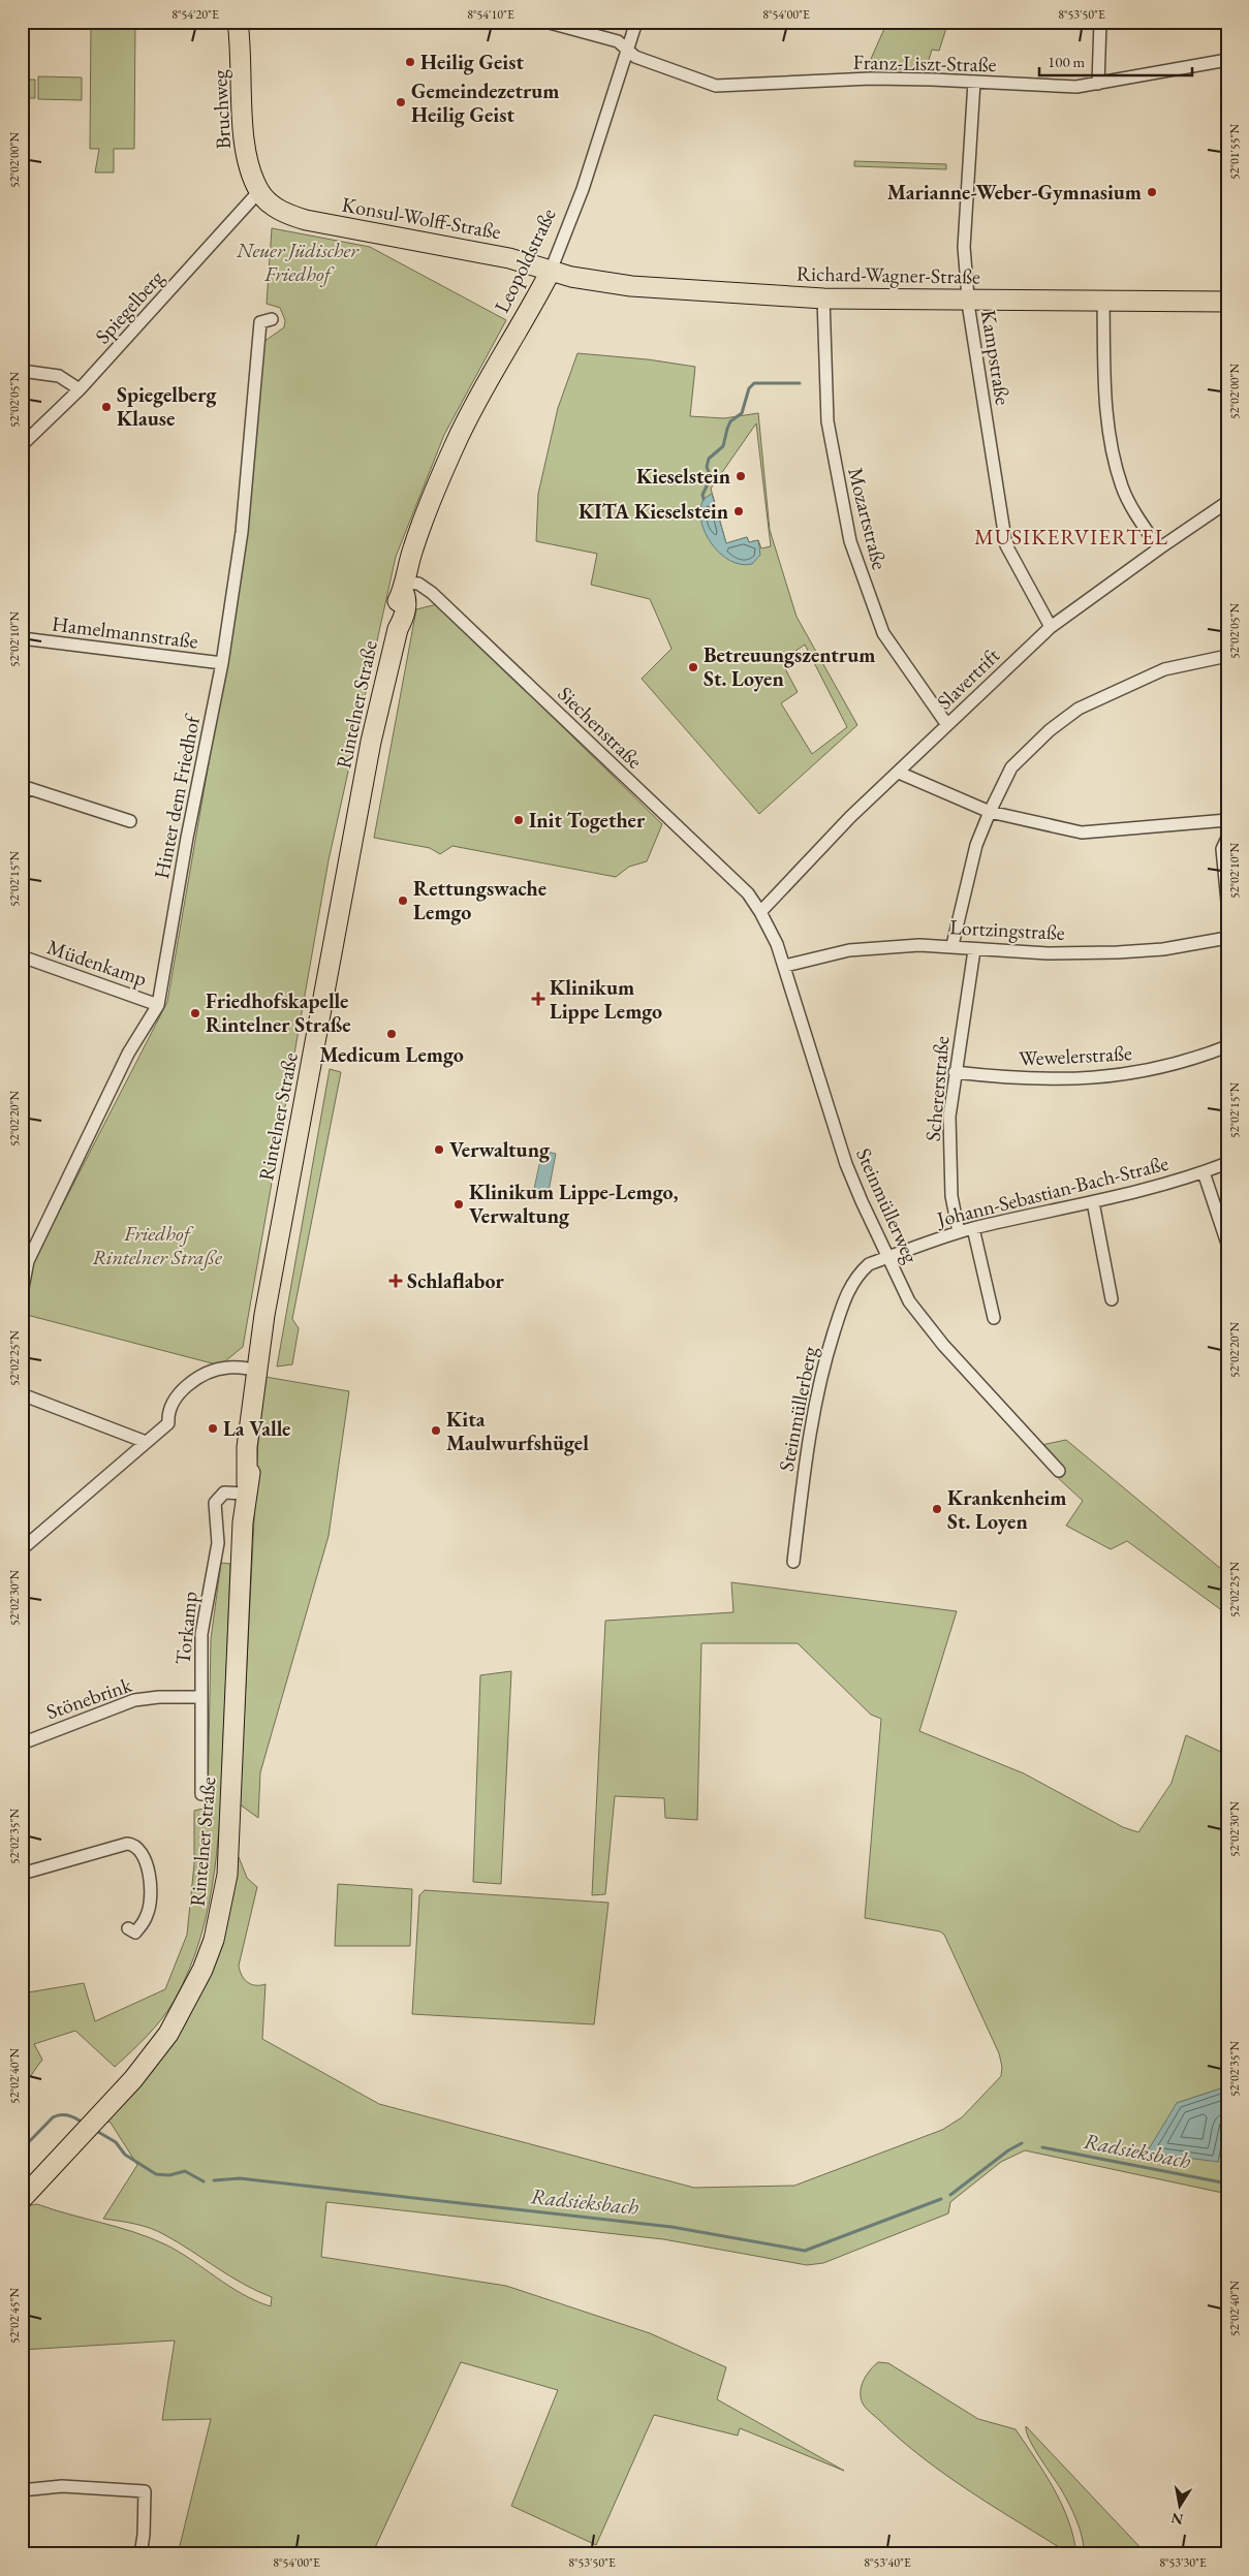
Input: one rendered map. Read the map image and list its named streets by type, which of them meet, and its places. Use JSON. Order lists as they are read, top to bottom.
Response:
{
  "streets": {
    "main road": [
      "Bruchweg",
      "Konsul-Wolff-Straße",
      "Leopoldstraße",
      "Richard-Wagner-Straße",
      "Rintelner Straße"
    ],
    "street": [
      "Franz-Liszt-Straße",
      "Spiegelberg",
      "Kampstraße",
      "Mozartstraße",
      "Hamelmannstraße",
      "Slavertrift",
      "Siechenstraße",
      "Hinter dem Friedhof",
      "Lortzingstraße",
      "Müdenkamp",
      "Wewelerstraße",
      "Schererstraße",
      "Johann-Sebastian-Bach-Straße",
      "Steinmüllerweg",
      "Steinmüllerberg",
      "Torkamp",
      "Stönebrink"
    ]
  },
  "crossings": [
    ["Franz-Liszt-Straße", "Leopoldstraße"],
    ["Franz-Liszt-Straße", "Kampstraße"],
    ["Bruchweg", "Konsul-Wolff-Straße"],
    ["Bruchweg", "Spiegelberg"],
    ["Konsul-Wolff-Straße", "Leopoldstraße"],
    ["Konsul-Wolff-Straße", "Richard-Wagner-Straße"],
    ["Leopoldstraße", "Richard-Wagner-Straße"],
    ["Leopoldstraße", "Rintelner Straße"],
    ["Richard-Wagner-Straße", "Kampstraße"],
    ["Richard-Wagner-Straße", "Mozartstraße"],
    ["Kampstraße", "Slavertrift"],
    ["Mozartstraße", "Slavertrift"],
    ["Hamelmannstraße", "Hinter dem Friedhof"],
    ["Slavertrift", "Siechenstraße"],
    ["Slavertrift", "Steinmüllerweg"],
    ["Rintelner Straße", "Siechenstraße"],
    ["Rintelner Straße", "Torkamp"],
    ["Siechenstraße", "Steinmüllerweg"],
    ["Hinter dem Friedhof", "Müdenkamp"],
    ["Lortzingstraße", "Schererstraße"],
    ["Lortzingstraße", "Steinmüllerweg"],
    ["Wewelerstraße", "Schererstraße"],
    ["Schererstraße", "Johann-Sebastian-Bach-Straße"],
    ["Johann-Sebastian-Bach-Straße", "Steinmüllerweg"],
    ["Johann-Sebastian-Bach-Straße", "Steinmüllerberg"],
    ["Steinmüllerweg", "Steinmüllerberg"],
    ["Torkamp", "Stönebrink"]
  ],
  "districts": ["MUSIKERVIERTEL"],
  "water": ["Radsieksbach"],
  "parks": ["Neuer Jüdischer Friedhof", "Friedhof Rintelner Straße"],
  "places": {
    "other": [
      "Heilig Geist",
      "Gemeindezetrum Heilig Geist",
      "Marianne-Weber-Gymnasium",
      "Spiegelberg Klause",
      "Kieselstein",
      "KITA Kieselstein",
      "Betreuungszentrum St. Loyen",
      "Init Together",
      "Rettungswache Lemgo",
      "Friedhofskapelle Rintelner Straße",
      "Medicum Lemgo",
      "Verwaltung",
      "Klinikum Lippe-Lemgo, Verwaltung",
      "La Valle",
      "Kita Maulwurfshügel",
      "Krankenheim St. Loyen"
    ],
    "health": ["Klinikum Lippe Lemgo", "Schlaflabor"]
  },
  "scale_bar": "100 m",
  "north": "bottom",
  "coordinates": [
    "8°54'20\"E",
    "8°54'10\"E",
    "8°54'00\"E",
    "8°53'50\"E",
    "52°01'55\"N",
    "52°02'00\"N",
    "52°02'05\"N",
    "52°02'10\"N",
    "52°02'15\"N",
    "52°02'20\"N",
    "52°02'25\"N",
    "52°02'30\"N",
    "52°02'35\"N",
    "52°02'40\"N",
    "52°02'45\"N",
    "8°53'40\"E",
    "8°53'30\"E"
  ]
}
